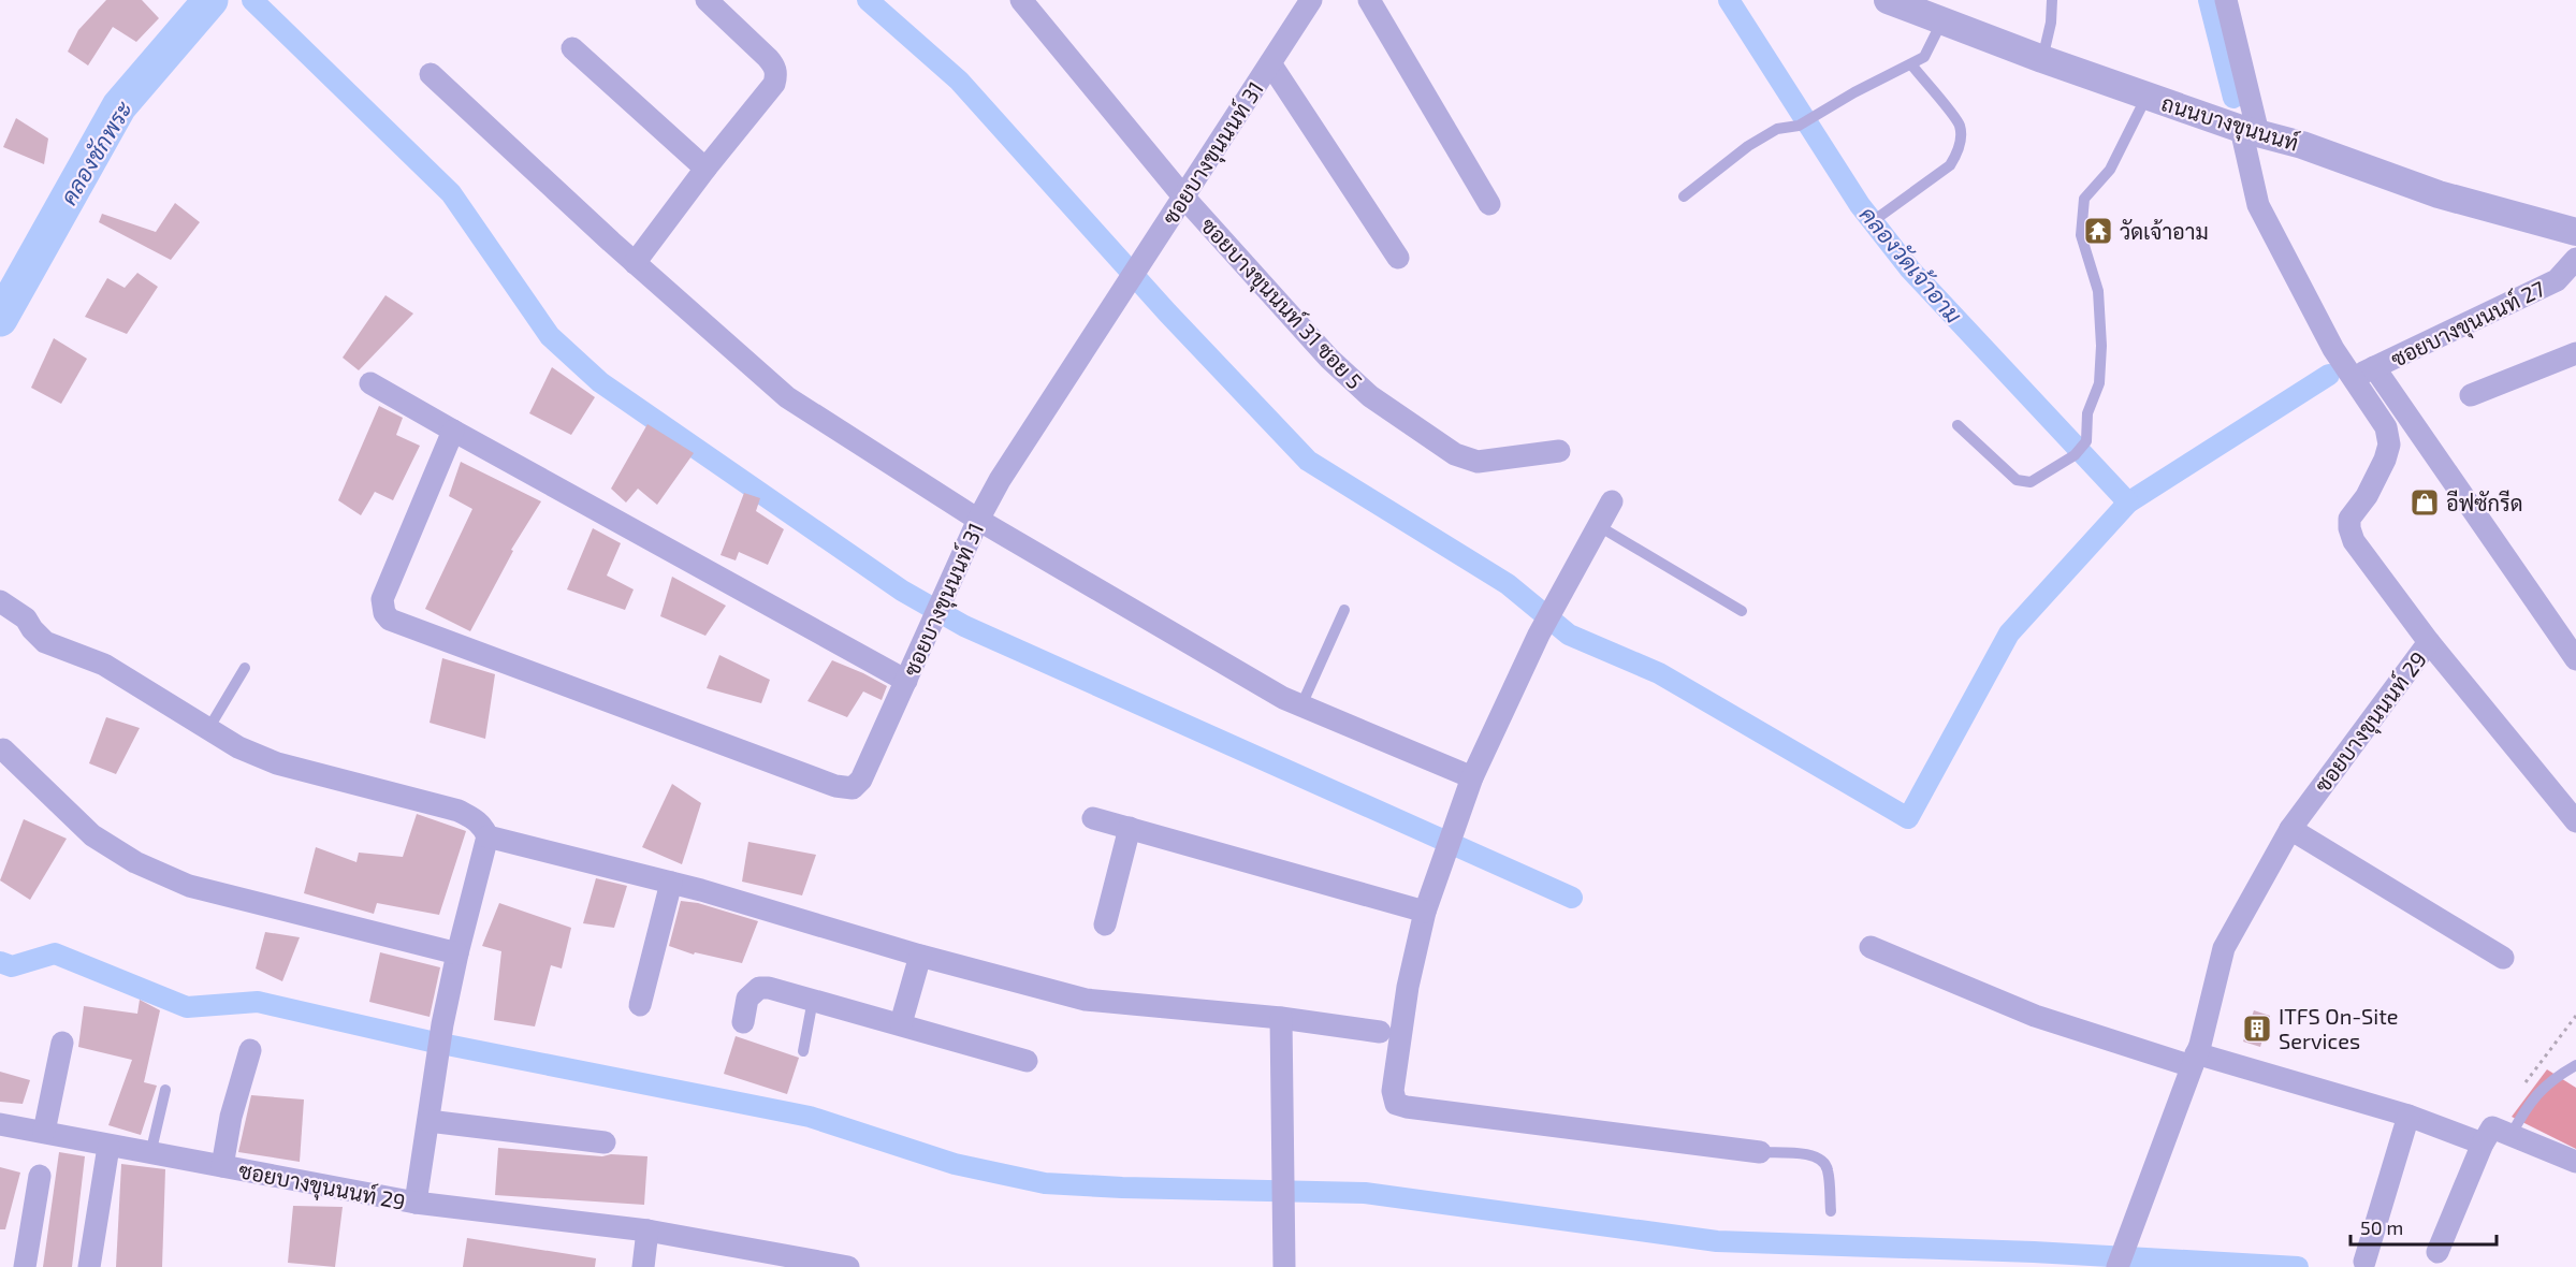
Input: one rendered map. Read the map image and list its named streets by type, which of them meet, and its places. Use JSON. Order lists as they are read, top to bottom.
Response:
{
  "streets": {
    "street": [
      "ถนนบางขุนนนท์",
      "ซอยบางขุนนนท์ 31",
      "ซอยบางขุนนนท์ 31 ซอย 5",
      "ซอยบางขุนนนท์ 27",
      "ซอยบางขุนนนท์ 29"
    ]
  },
  "crossings": [
    ["ถนนบางขุนนนท์", "ซอยบางขุนนนท์ 29"],
    ["ซอยบางขุนนนท์ 31", "ซอยบางขุนนนท์ 31 ซอย 5"],
    ["ซอยบางขุนนนท์ 27", "ซอยบางขุนนนท์ 29"]
  ],
  "water": ["คลองชักพระ", "คลองวัดเจ้าอาม"],
  "places": {
    "temple": ["วัดเจ้าอาม"],
    "shop": ["อีฟซักรีด"],
    "building": ["ITFS On-Site Services"]
  },
  "scale_bar": "50 m"
}
